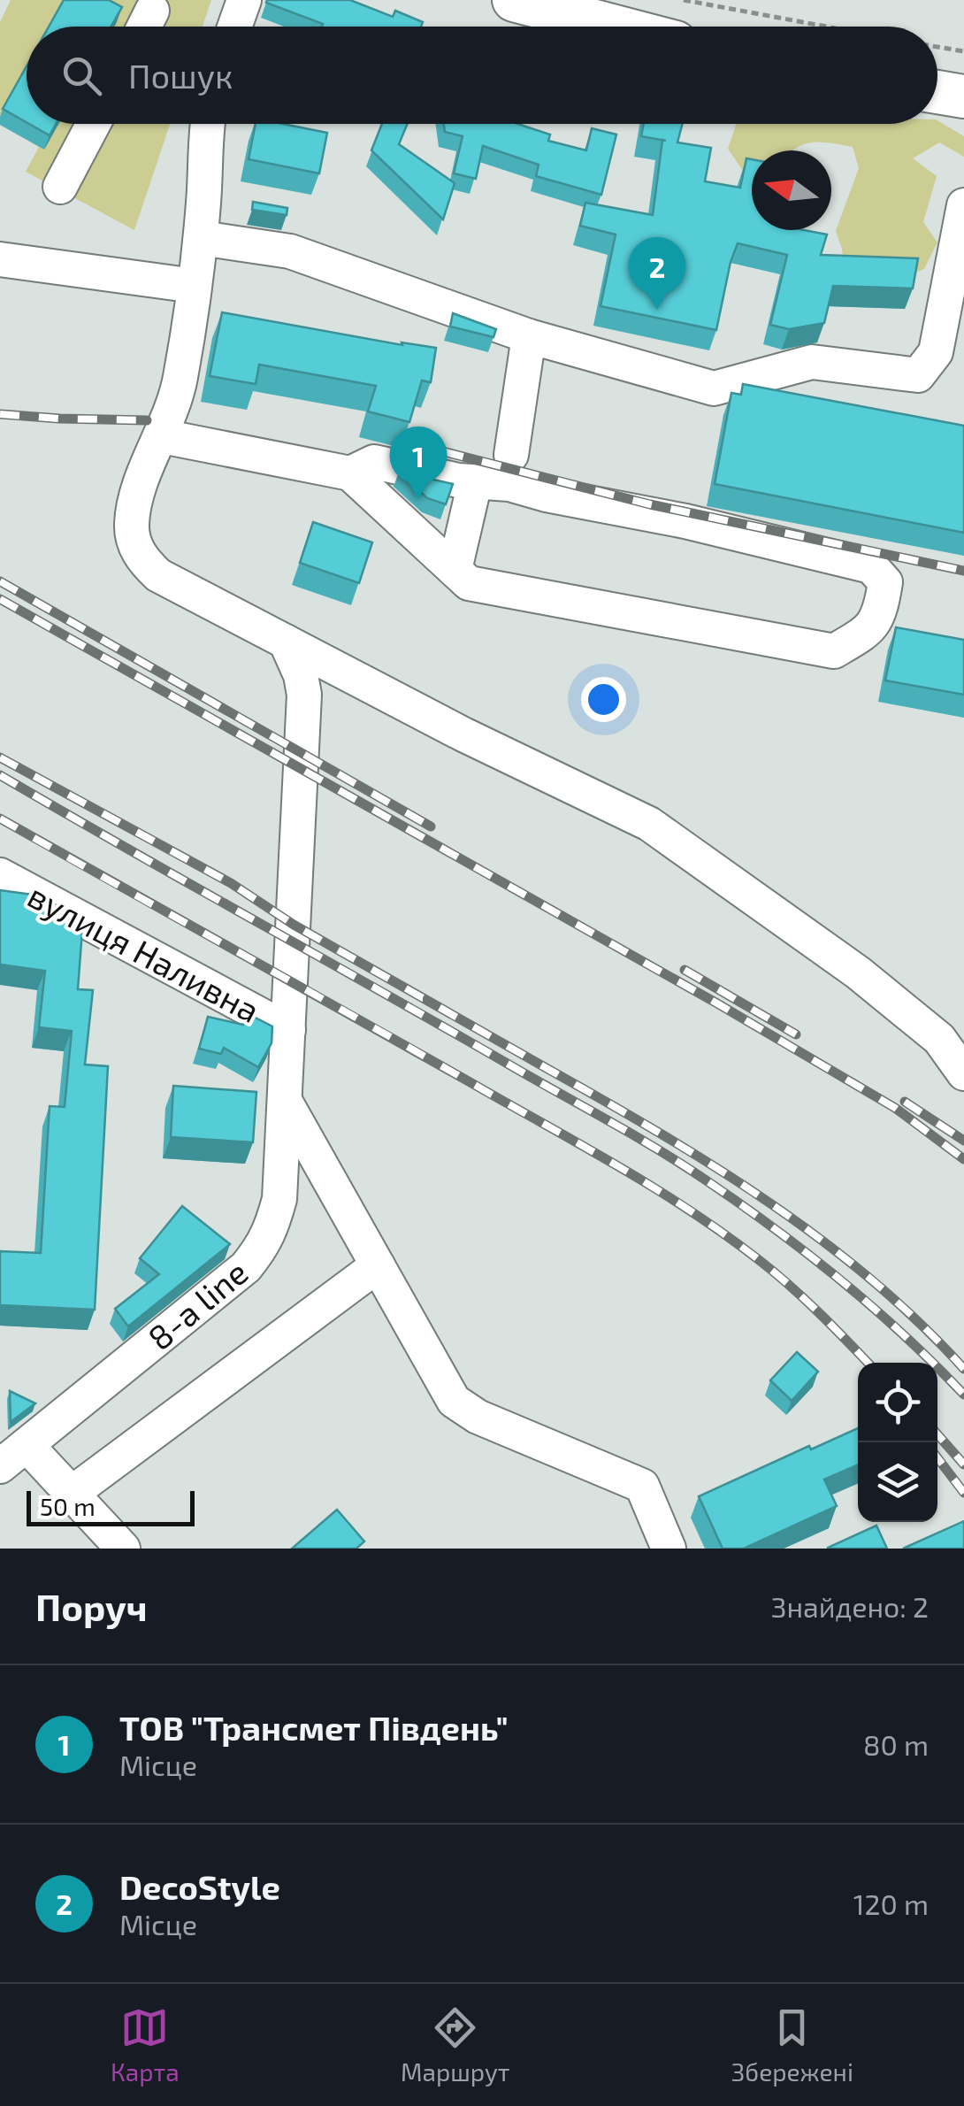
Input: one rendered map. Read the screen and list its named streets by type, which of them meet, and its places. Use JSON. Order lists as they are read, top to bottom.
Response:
{
  "streets": {
    "street": ["вулиця Наливна", "8-a line"]
  },
  "crossings": [
    ["вулиця Наливна", "8-a line"]
  ],
  "scale_bar": "50 m",
  "north": "left",
  "page": {
    "search": "Пошук",
    "pins": ["2", "1"],
    "scale": "50 m",
    "heading": ["Поруч", "Знайдено: 2"],
    "list": [
      {
        "mark": "1",
        "name": "ТОВ \"Трансмет Південь\"",
        "note": "Місце",
        "value": "80 m"
      },
      {
        "mark": "2",
        "name": "DecoStyle",
        "note": "Місце",
        "value": "120 m"
      }
    ],
    "nav": ["Карта", "Маршрут", "Збережені"]
  }
}
